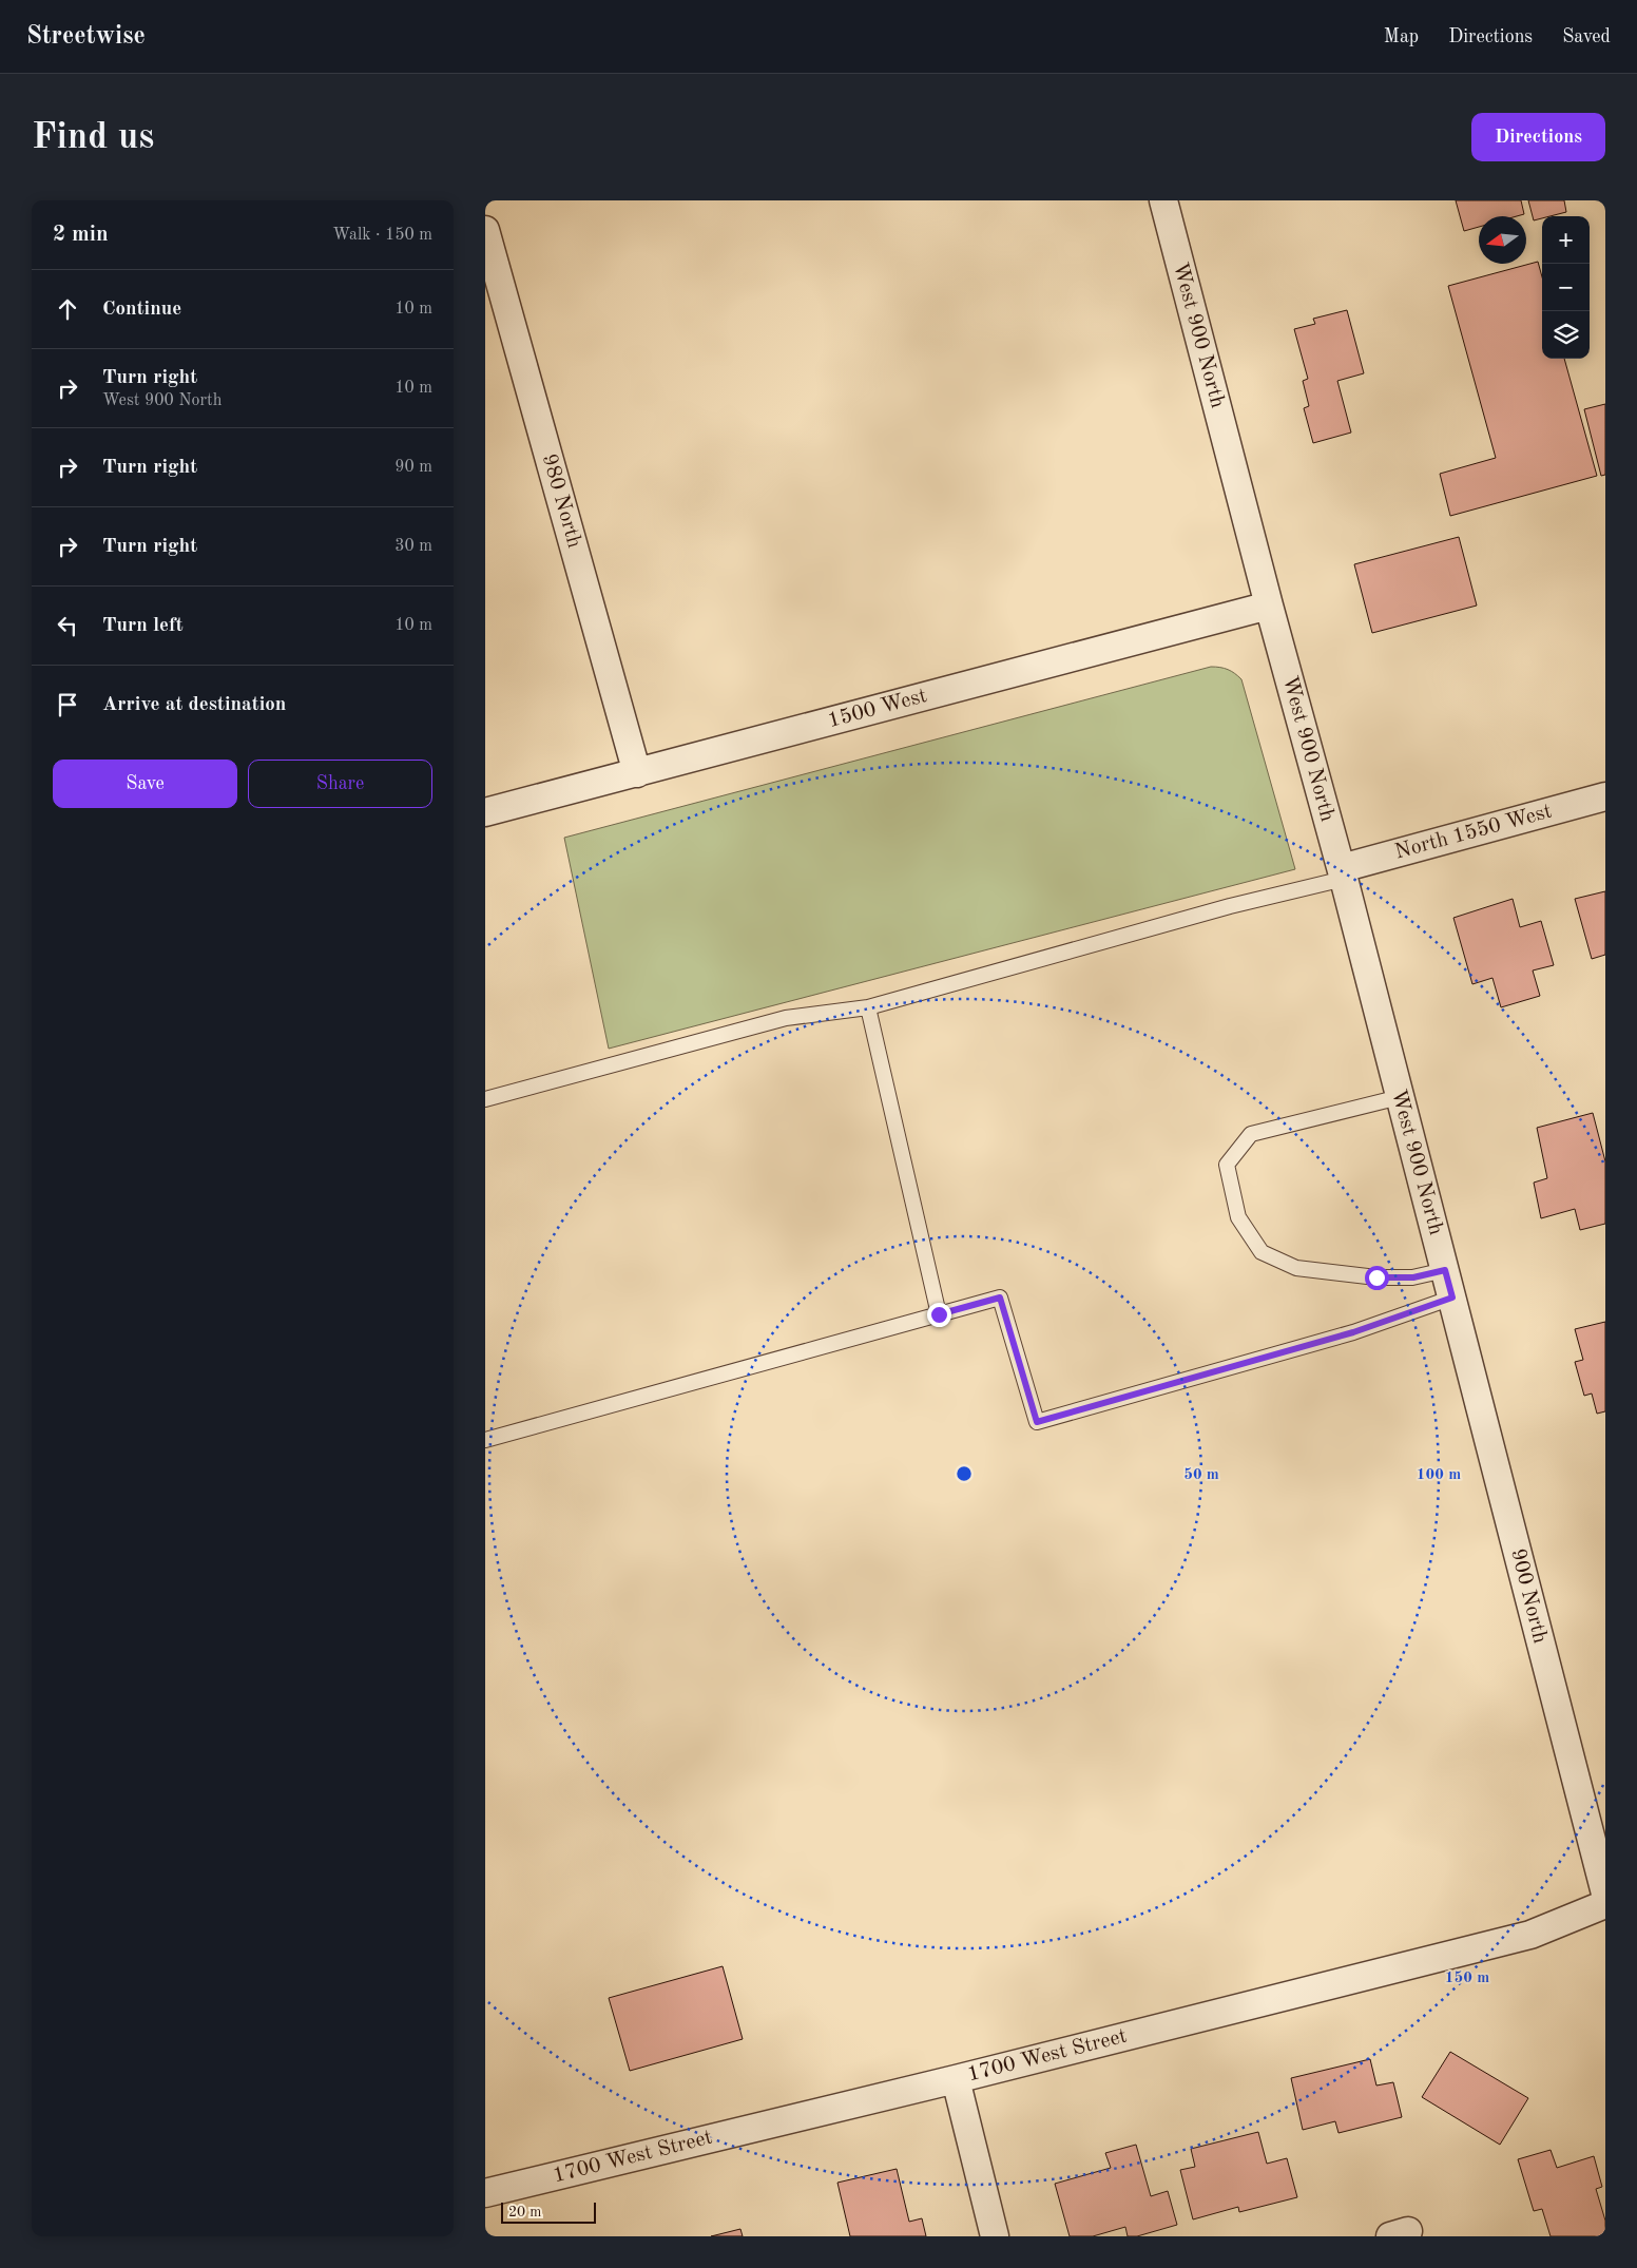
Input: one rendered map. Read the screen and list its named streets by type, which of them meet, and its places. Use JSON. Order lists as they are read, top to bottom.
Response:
{
  "streets": {
    "street": [
      "West 900 North",
      "980 North",
      "1500 West",
      "North 1550 West",
      "900 North",
      "1700 West Street"
    ]
  },
  "crossings": [
    ["West 900 North", "1500 West"],
    ["West 900 North", "North 1550 West"],
    ["West 900 North", "900 North"],
    ["980 North", "1500 West"]
  ],
  "scale_bar": "20 m",
  "north": "left",
  "page": {
    "header": "Streetwise",
    "nav": ["Map", "Directions", "Saved"],
    "buttons": [
      "Directions",
      ["Save", "Share"]
    ],
    "title": "Find us",
    "heading": ["2 min", "Walk · 150 m"],
    "map_buttons": ["+", "−"],
    "list": [
      ["Continue", "10 m"],
      ["Turn right", "West 900 North", "10 m"],
      ["Turn right", "90 m"],
      ["Turn right", "30 m"],
      ["Turn left", "10 m"],
      "Arrive at destination"
    ],
    "scale": "20 m"
  },
  "rings": ["50 m", "100 m", "150 m"]
}
